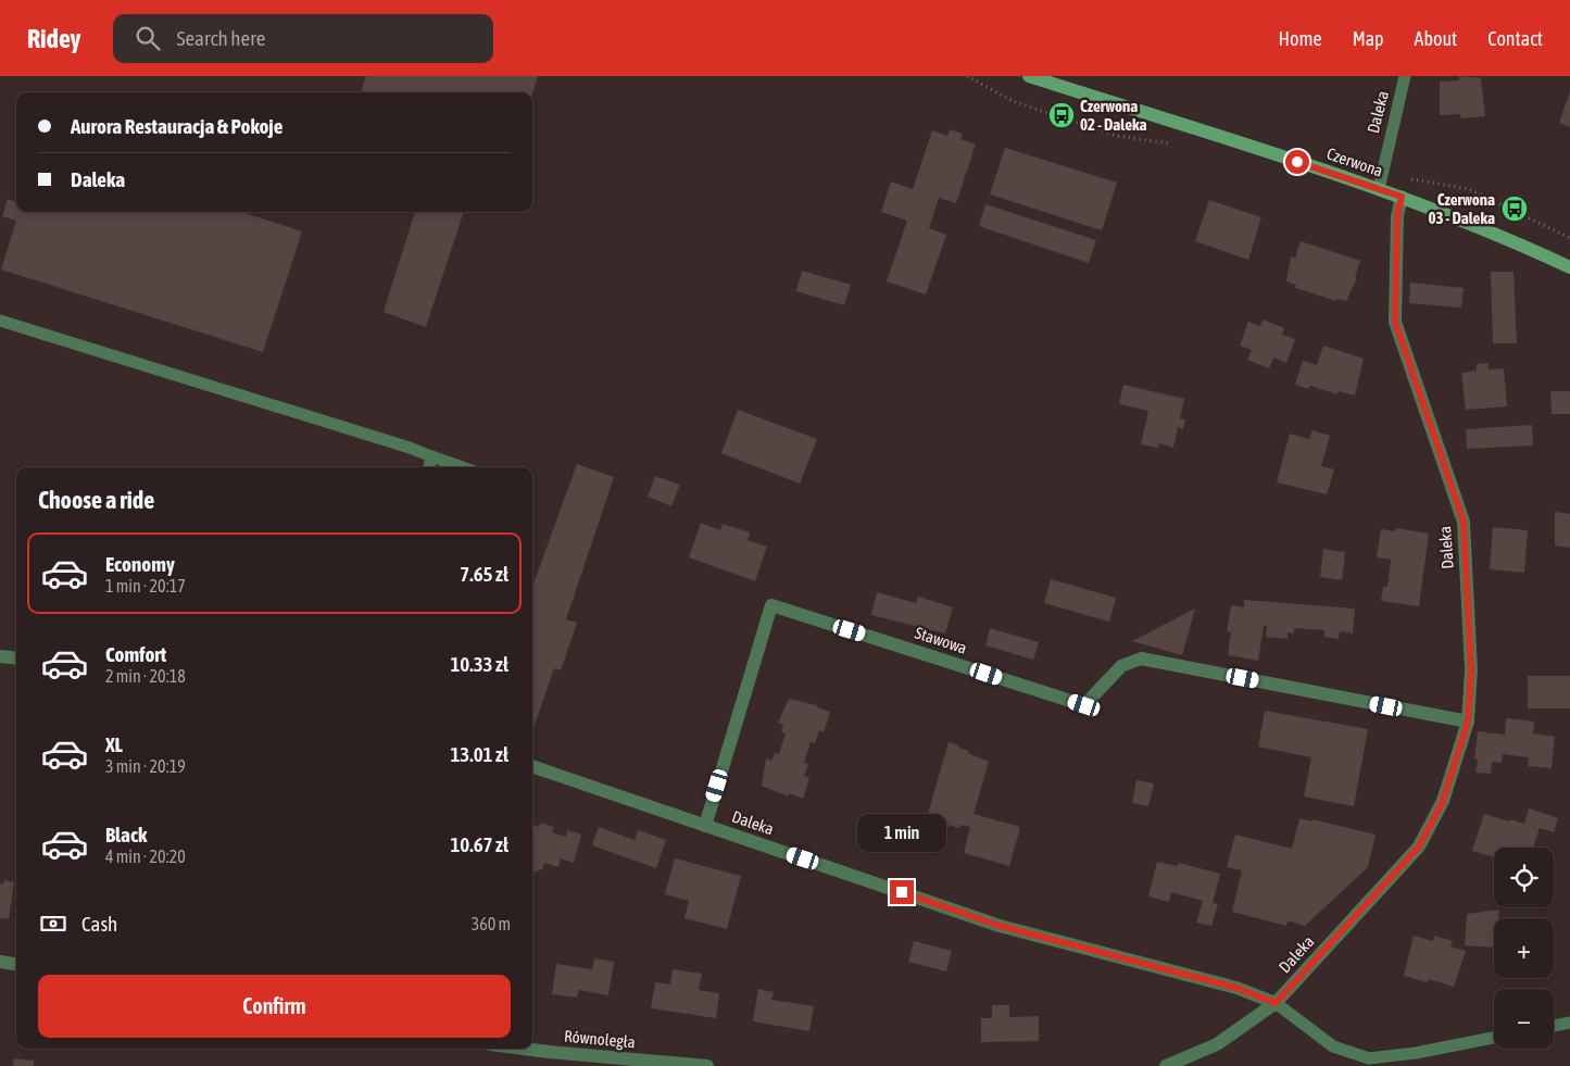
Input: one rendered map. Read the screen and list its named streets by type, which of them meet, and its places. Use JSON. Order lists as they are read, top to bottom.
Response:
{
  "streets": {
    "main road": ["Czerwona"],
    "street": ["Daleka", "Stawowa", "Równoległa"]
  },
  "crossings": [
    ["Daleka", "Czerwona"],
    ["Daleka", "Stawowa"]
  ],
  "places": {
    "bus stop": ["Czerwona 02 - Daleka", "Czerwona 03 - Daleka"]
  },
  "page": {
    "header": "Ridey",
    "search": "Search here",
    "nav": [
      "Home",
      "Map",
      "About",
      "Contact"
    ],
    "banner": ["Aurora Restauracja & Pokoje", "Daleka"],
    "heading": "Choose a ride",
    "list": [
      {
        "name": "Economy",
        "note": "1 min · 20:17",
        "value": "7.65 zł"
      },
      {
        "name": "Comfort",
        "note": "2 min · 20:18",
        "value": "10.33 zł"
      },
      {
        "name": "XL",
        "note": "3 min · 20:19",
        "value": "13.01 zł"
      },
      {
        "name": "Black",
        "note": "4 min · 20:20",
        "value": "10.67 zł"
      }
    ],
    "bubble": "1 min",
    "map_buttons": ["+", "−"],
    "pay": ["Cash", "360 m"],
    "buttons": "Confirm"
  }
}
